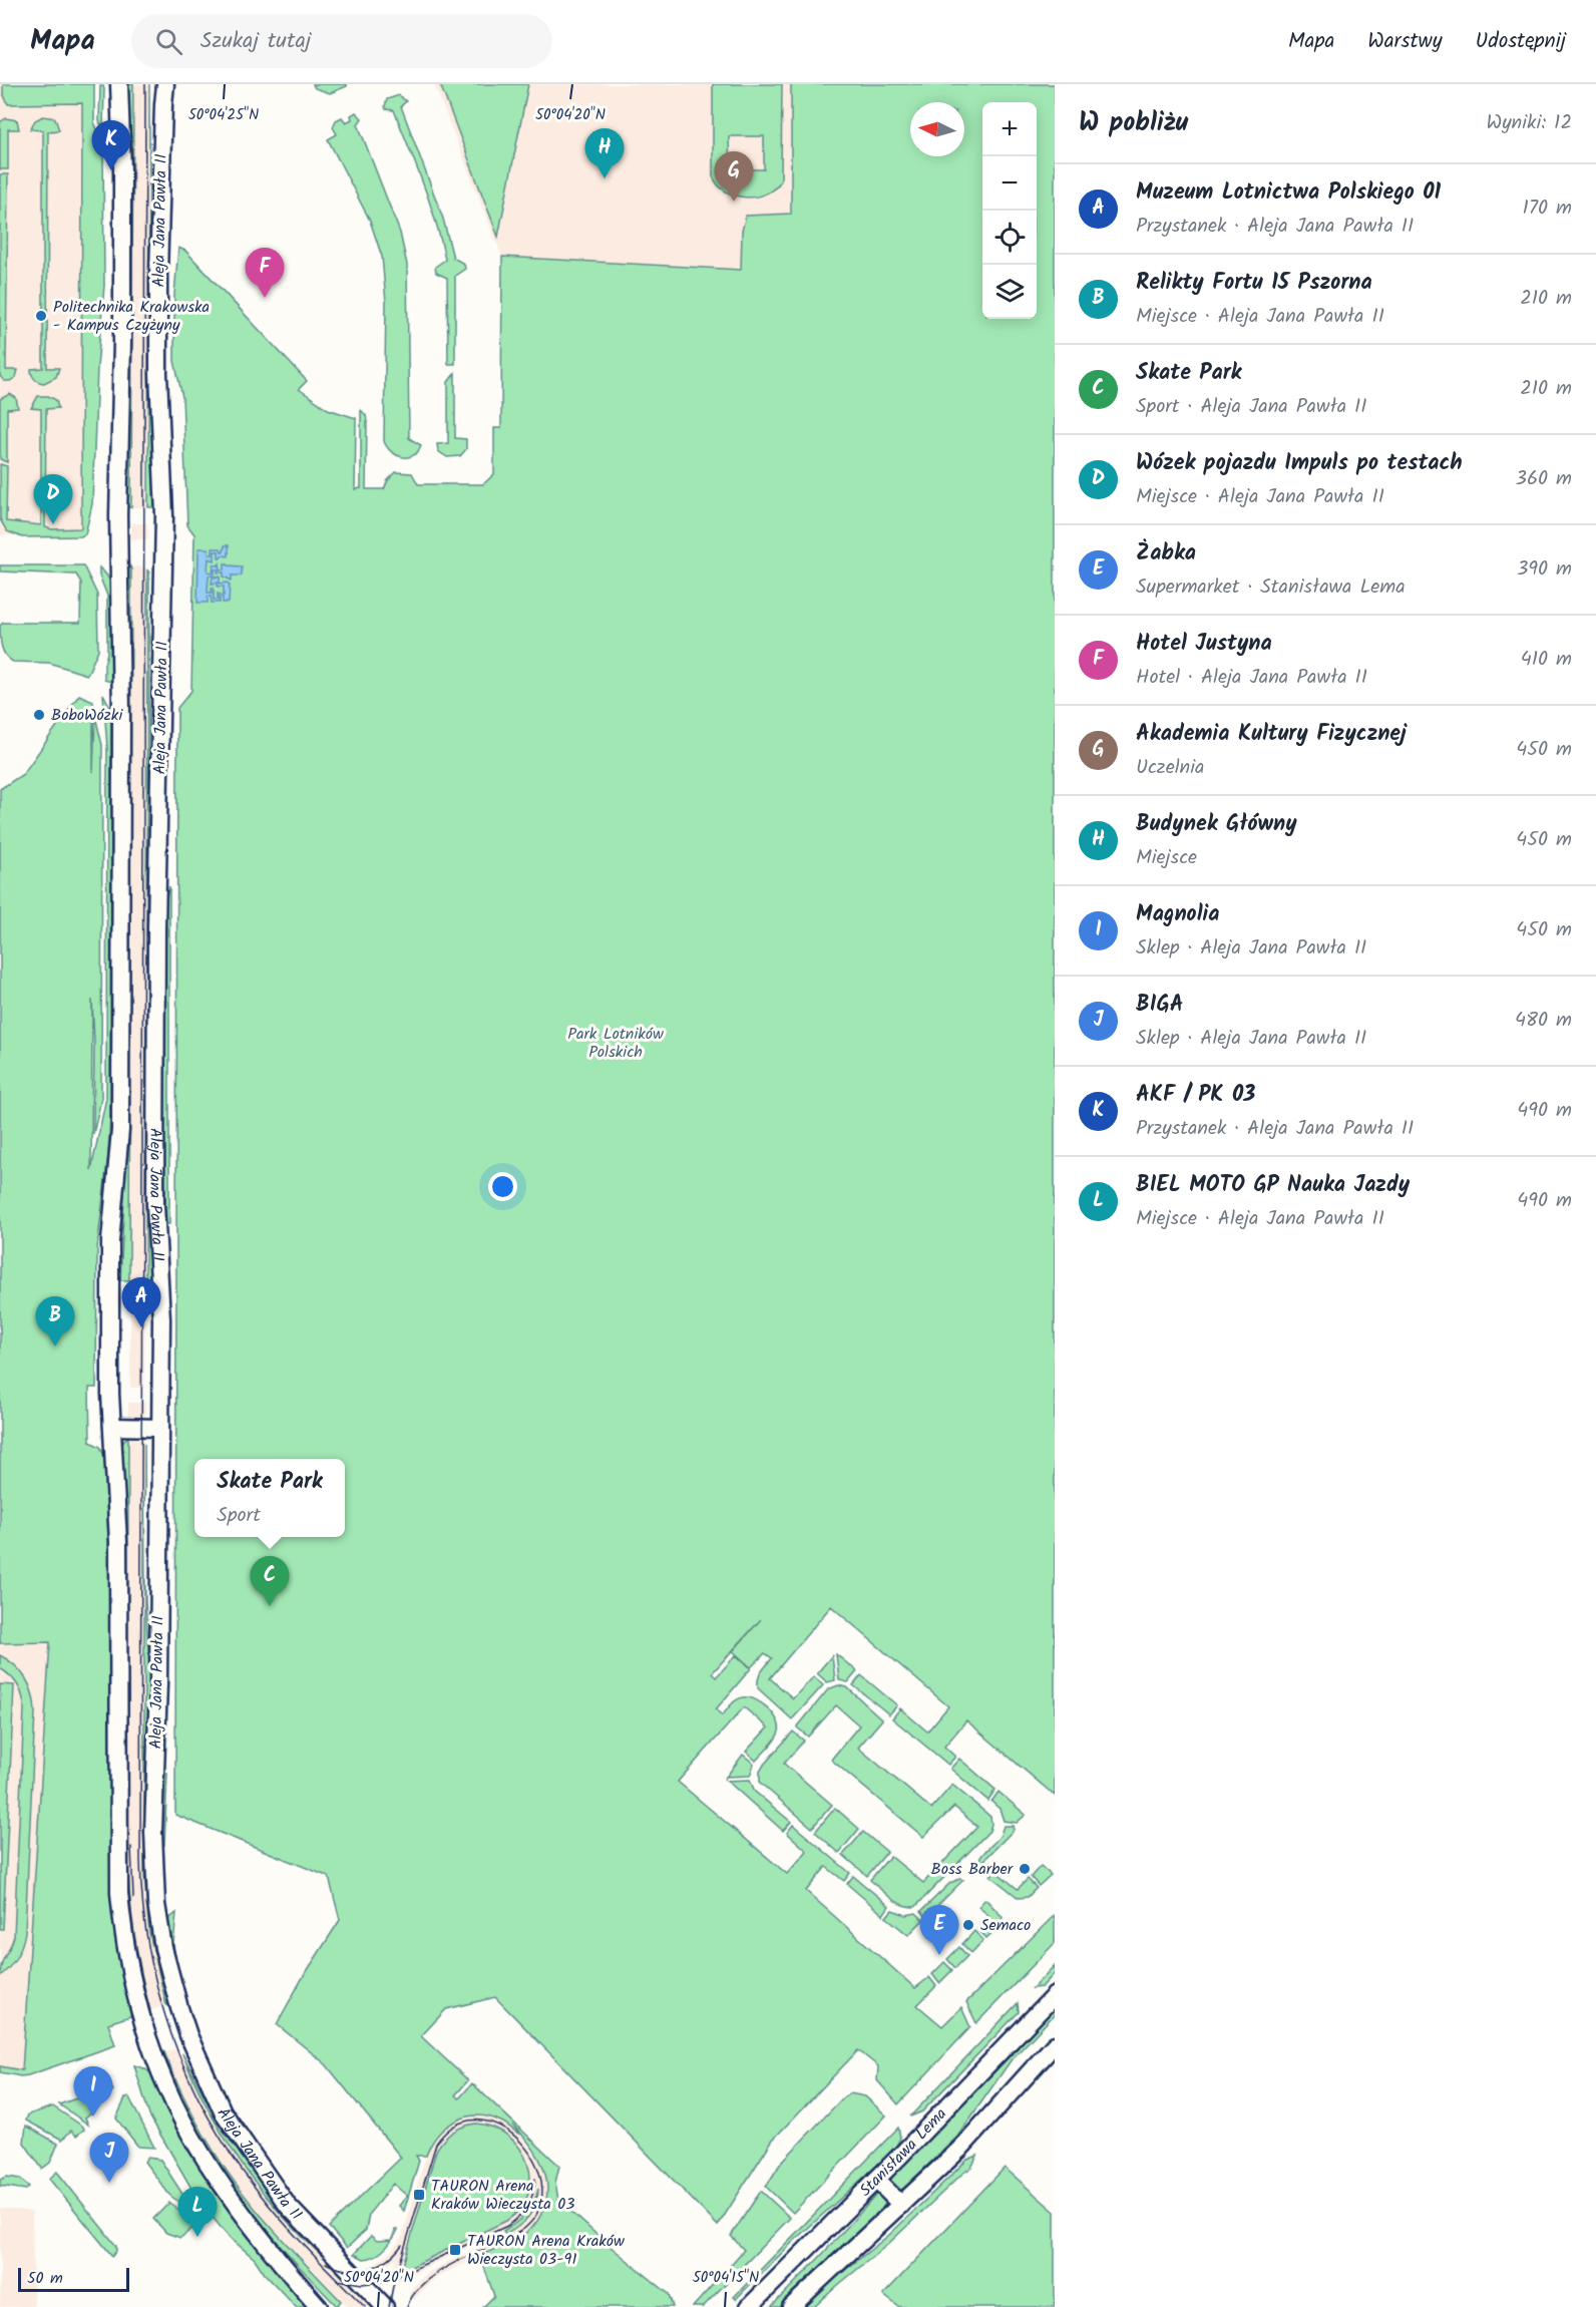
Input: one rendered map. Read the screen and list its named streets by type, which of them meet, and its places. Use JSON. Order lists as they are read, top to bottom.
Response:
{
  "streets": {
    "main road": ["Aleja Jana Pawła II", "Stanisława Lema"]
  },
  "parks": ["Park Lotników Polskich"],
  "places": {
    "other": [
      "Politechnika Krakowska - Kampus Czyżyny",
      "BoboWózki",
      "Boss Barber",
      "Semaco"
    ],
    "transit": ["TAURON Arena Kraków Wieczysta 03", "TAURON Arena Kraków Wieczysta 03-91"]
  },
  "scale_bar": "50 m",
  "north": "left",
  "page": {
    "header": "Mapa",
    "search": "Szukaj tutaj",
    "nav": ["Mapa", "Warstwy", "Udostępnij"],
    "heading": ["W pobliżu", "Wyniki: 12"],
    "map_buttons": ["+", "−"],
    "pins": [
      "K",
      "H",
      "G",
      "F",
      "D",
      "A",
      "B",
      "C",
      "E",
      "I",
      "J",
      "L"
    ],
    "list": [
      {
        "mark": "A",
        "name": "Muzeum Lotnictwa Polskiego 01",
        "note": "Przystanek · Aleja Jana Pawła II",
        "value": "170 m"
      },
      {
        "mark": "B",
        "name": "Relikty Fortu 15 Pszorna",
        "note": "Miejsce · Aleja Jana Pawła II",
        "value": "210 m"
      },
      {
        "mark": "C",
        "name": "Skate Park",
        "note": "Sport · Aleja Jana Pawła II",
        "value": "210 m"
      },
      {
        "mark": "D",
        "name": "Wózek pojazdu Impuls po testach",
        "note": "Miejsce · Aleja Jana Pawła II",
        "value": "360 m"
      },
      {
        "mark": "E",
        "name": "Żabka",
        "note": "Supermarket · Stanisława Lema",
        "value": "390 m"
      },
      {
        "mark": "F",
        "name": "Hotel Justyna",
        "note": "Hotel · Aleja Jana Pawła II",
        "value": "410 m"
      },
      {
        "mark": "G",
        "name": "Akademia Kultury Fizycznej",
        "note": "Uczelnia",
        "value": "450 m"
      },
      {
        "mark": "H",
        "name": "Budynek Główny",
        "note": "Miejsce",
        "value": "450 m"
      },
      {
        "mark": "I",
        "name": "Magnolia",
        "note": "Sklep · Aleja Jana Pawła II",
        "value": "450 m"
      },
      {
        "mark": "J",
        "name": "BIGA",
        "note": "Sklep · Aleja Jana Pawła II",
        "value": "480 m"
      },
      {
        "mark": "K",
        "name": "AKF / PK 03",
        "note": "Przystanek · Aleja Jana Pawła II",
        "value": "490 m"
      },
      {
        "mark": "L",
        "name": "BIEL MOTO GP Nauka Jazdy",
        "note": "Miejsce · Aleja Jana Pawła II",
        "value": "490 m"
      }
    ],
    "popup": ["Skate Park", "Sport"],
    "scale": "50 m"
  },
  "coordinates": ["50°04'25\"N", "50°04'20\"N", "50°04'15\"N"]
}
